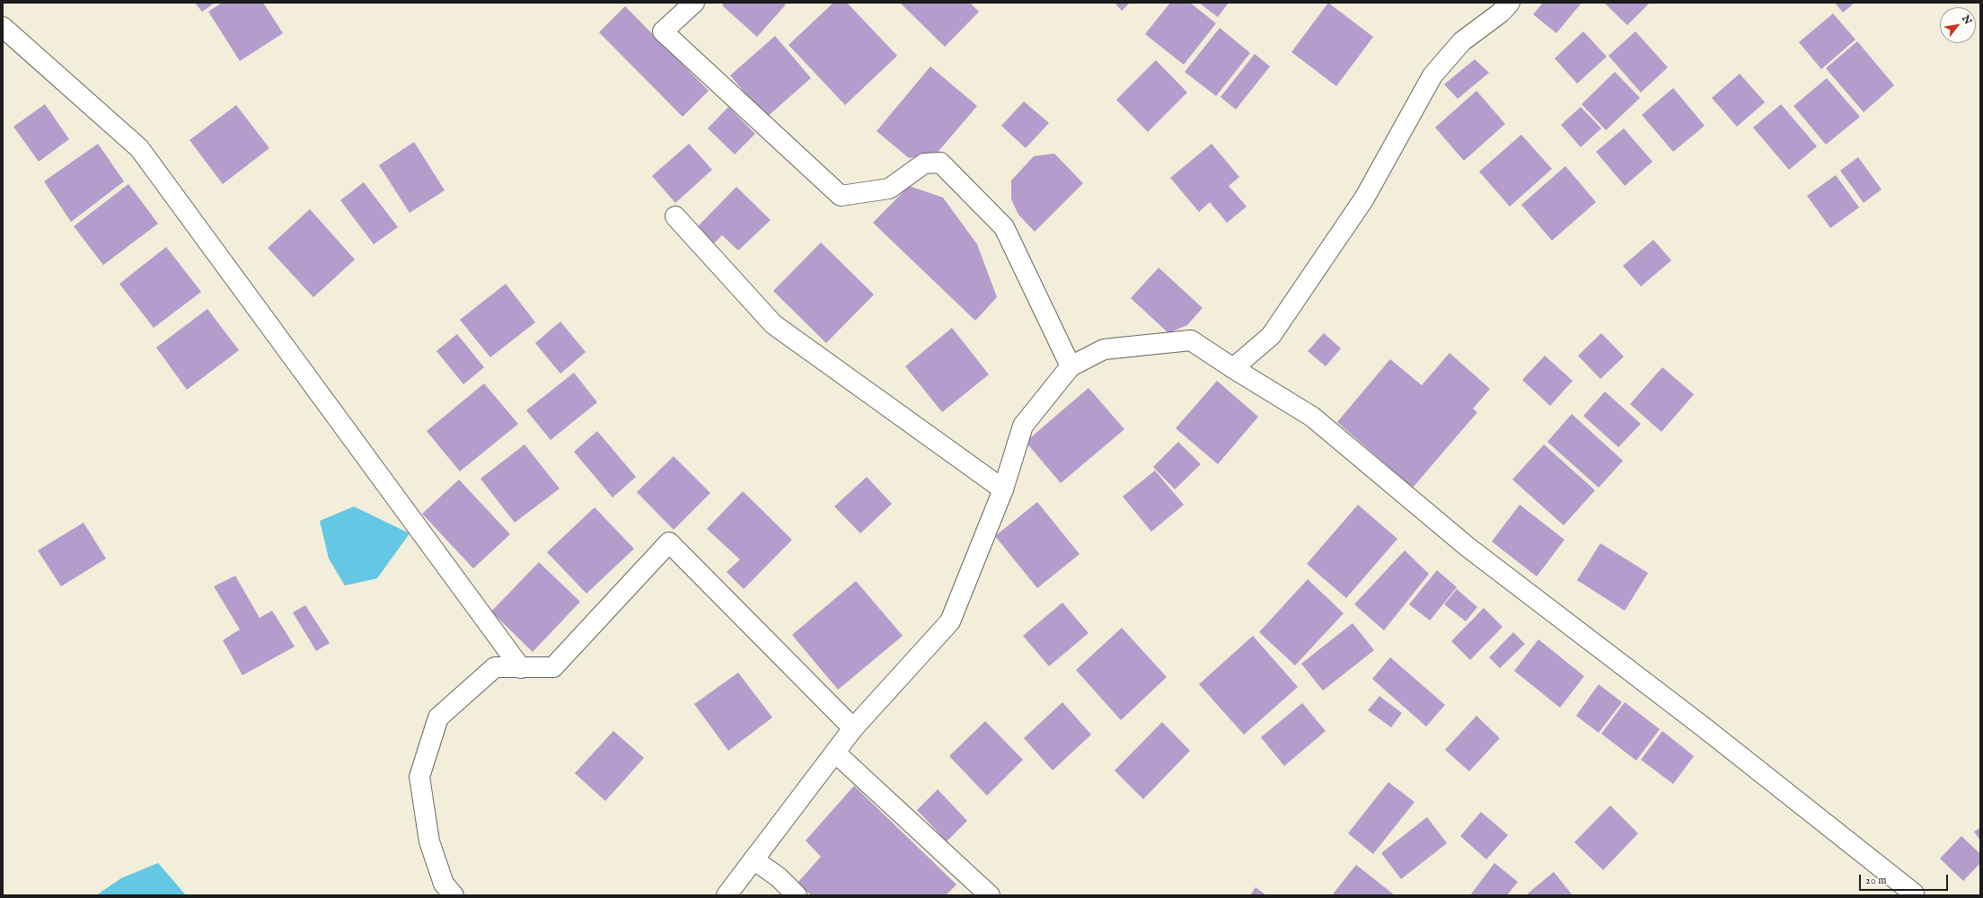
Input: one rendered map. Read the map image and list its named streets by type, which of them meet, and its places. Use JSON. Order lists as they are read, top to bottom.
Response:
{
  "scale_bar": "20 m",
  "north": "top right"
}
